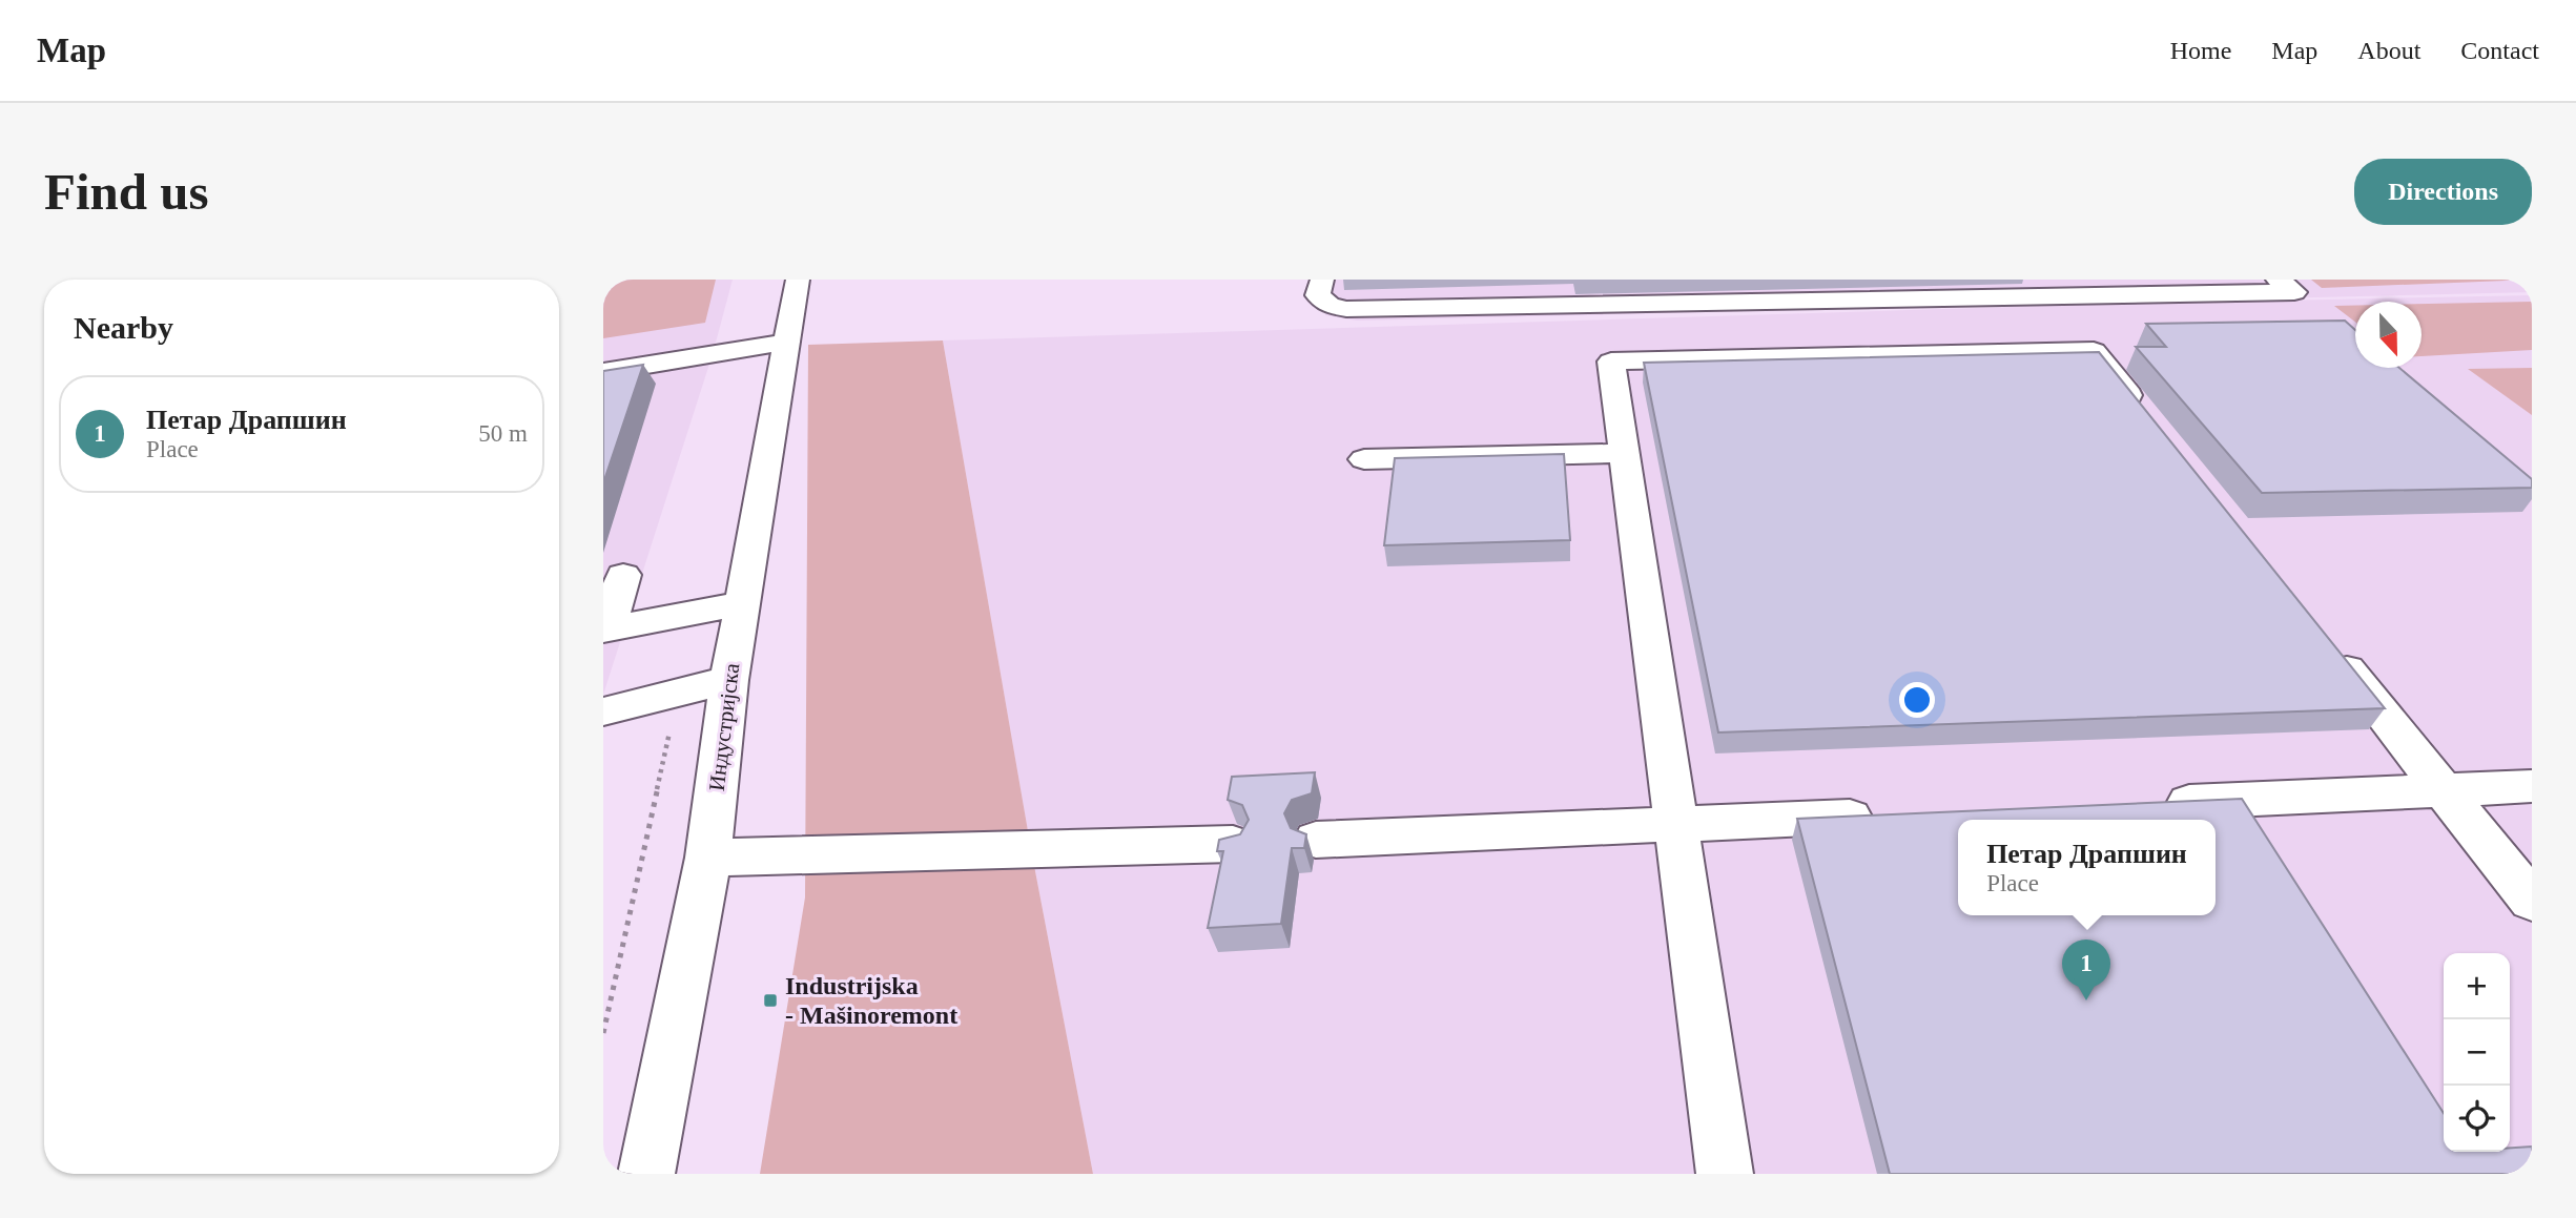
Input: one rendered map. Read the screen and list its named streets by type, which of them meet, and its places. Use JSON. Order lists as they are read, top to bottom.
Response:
{
  "streets": {
    "street": ["Индустријска"]
  },
  "places": {
    "transit": ["Industrijska - Mašinoremont"]
  },
  "north": "bottom",
  "page": {
    "header": "Map",
    "nav": [
      "Home",
      "Map",
      "About",
      "Contact"
    ],
    "buttons": "Directions",
    "title": "Find us",
    "heading": "Nearby",
    "list": [
      {
        "mark": "1",
        "name": "Петар Драпшин",
        "note": "Place",
        "value": "50 m"
      }
    ],
    "popup": ["Петар Драпшин", "Place"],
    "pins": "1",
    "map_buttons": ["+", "−"]
  }
}
